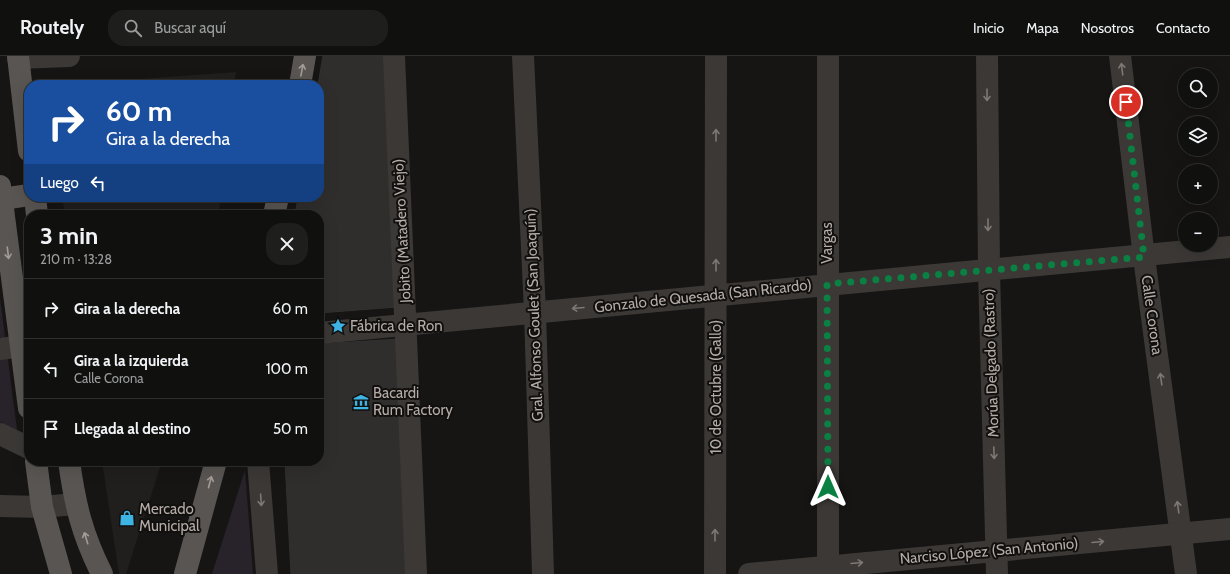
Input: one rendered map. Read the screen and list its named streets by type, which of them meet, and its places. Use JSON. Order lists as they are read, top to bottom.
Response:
{
  "streets": {
    "street": [
      "Jobito (Matadero Viejo)",
      "Vargas",
      "Gonzalo de Quesada (San Ricardo)",
      "Gral. Alfonso Goulet (San Joaquín)",
      "Calle Corona",
      "Morúa Delgado (Rastro)",
      "10 de Octubre (Gallo)",
      "Narciso López (San Antonio)"
    ]
  },
  "crossings": [
    ["Jobito (Matadero Viejo)", "Gonzalo de Quesada (San Ricardo)"],
    ["Vargas", "Gonzalo de Quesada (San Ricardo)"],
    ["Vargas", "Narciso López (San Antonio)"],
    ["Gonzalo de Quesada (San Ricardo)", "Gral. Alfonso Goulet (San Joaquín)"],
    ["Gonzalo de Quesada (San Ricardo)", "Calle Corona"],
    ["Gonzalo de Quesada (San Ricardo)", "Morúa Delgado (Rastro)"],
    ["Gonzalo de Quesada (San Ricardo)", "10 de Octubre (Gallo)"],
    ["Calle Corona", "Narciso López (San Antonio)"],
    ["Morúa Delgado (Rastro)", "Narciso López (San Antonio)"]
  ],
  "one_way": [
    "Calle Corona",
    "Morúa Delgado (Rastro)",
    "10 de Octubre (Gallo)",
    "Narciso López (San Antonio)"
  ],
  "places": {
    "place": ["Fábrica de Ron"],
    "museum": ["Bacardi Rum Factory"],
    "shop": ["Mercado Municipal"]
  },
  "page": {
    "header": "Routely",
    "search": "Buscar aquí",
    "nav": [
      "Inicio",
      "Mapa",
      "Nosotros",
      "Contacto"
    ],
    "map_buttons": ["+", "−"],
    "turn": ["60 m", "Gira a la derecha"],
    "then": "Luego",
    "heading": ["3 min", "210 m · 13:28"],
    "list": [
      {
        "name": "Gira a la derecha",
        "value": "60 m"
      },
      {
        "name": "Gira a la izquierda",
        "note": "Calle Corona",
        "value": "100 m"
      },
      {
        "name": "Llegada al destino",
        "value": "50 m"
      }
    ]
  }
}
